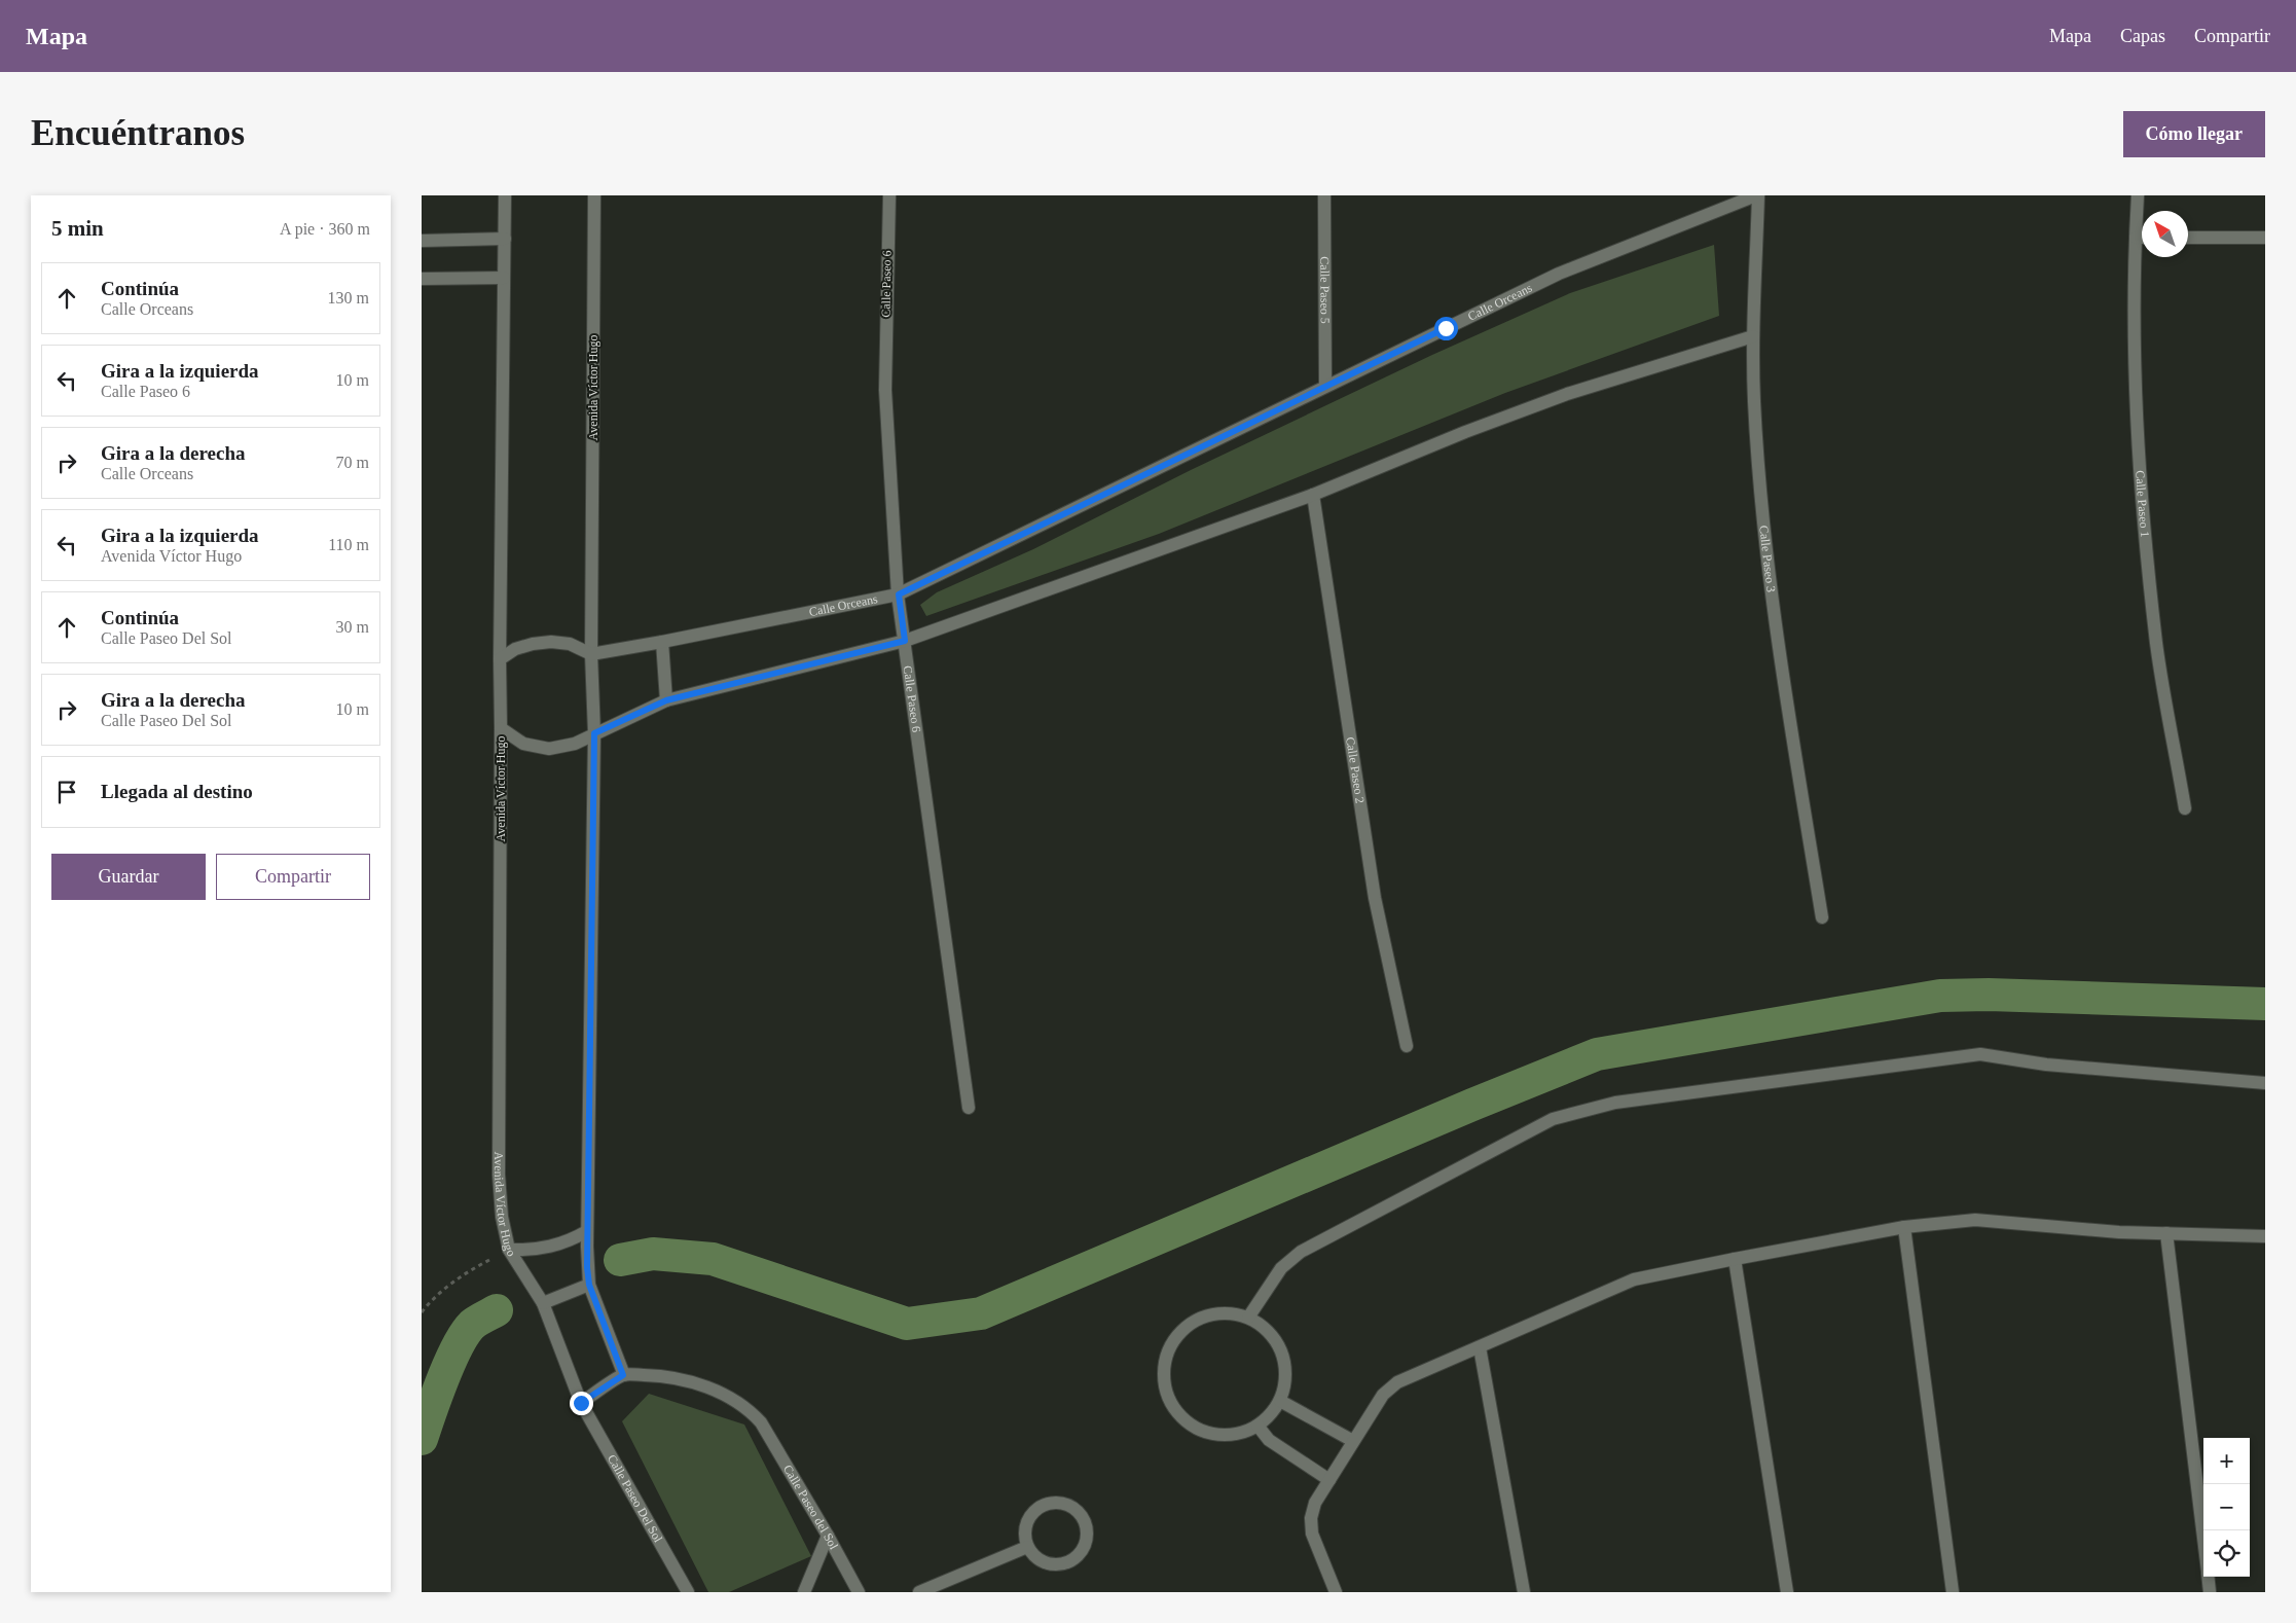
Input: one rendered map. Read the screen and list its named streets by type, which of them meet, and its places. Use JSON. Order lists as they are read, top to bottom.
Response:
{
  "streets": {
    "street": [
      "Calle Paseo 6",
      "Calle Paseo 5",
      "Calle Orceans",
      "Avenida Víctor Hugo",
      "Calle Paseo 1",
      "Calle Paseo 3",
      "Calle Paseo 2",
      "Calle Paseo Del Sol",
      "Calle Paseo del Sol"
    ]
  },
  "crossings": [
    ["Calle Paseo 6", "Calle Orceans"],
    ["Calle Paseo 5", "Calle Orceans"],
    ["Calle Orceans", "Avenida Víctor Hugo"],
    ["Calle Orceans", "Calle Paseo 3"],
    ["Avenida Víctor Hugo", "Calle Paseo Del Sol"],
    ["Calle Paseo Del Sol", "Calle Paseo del Sol"]
  ],
  "north": "top left",
  "page": {
    "header": "Mapa",
    "nav": ["Mapa", "Capas", "Compartir"],
    "buttons": [
      "Cómo llegar",
      ["Guardar", "Compartir"]
    ],
    "title": "Encuéntranos",
    "heading": ["5 min", "A pie · 360 m"],
    "list": [
      ["Continúa", "Calle Orceans", "130 m"],
      ["Gira a la izquierda", "Calle Paseo 6", "10 m"],
      ["Gira a la derecha", "Calle Orceans", "70 m"],
      ["Gira a la izquierda", "Avenida Víctor Hugo", "110 m"],
      ["Continúa", "Calle Paseo Del Sol", "30 m"],
      ["Gira a la derecha", "Calle Paseo Del Sol", "10 m"],
      "Llegada al destino"
    ],
    "map_buttons": ["+", "−"]
  }
}
